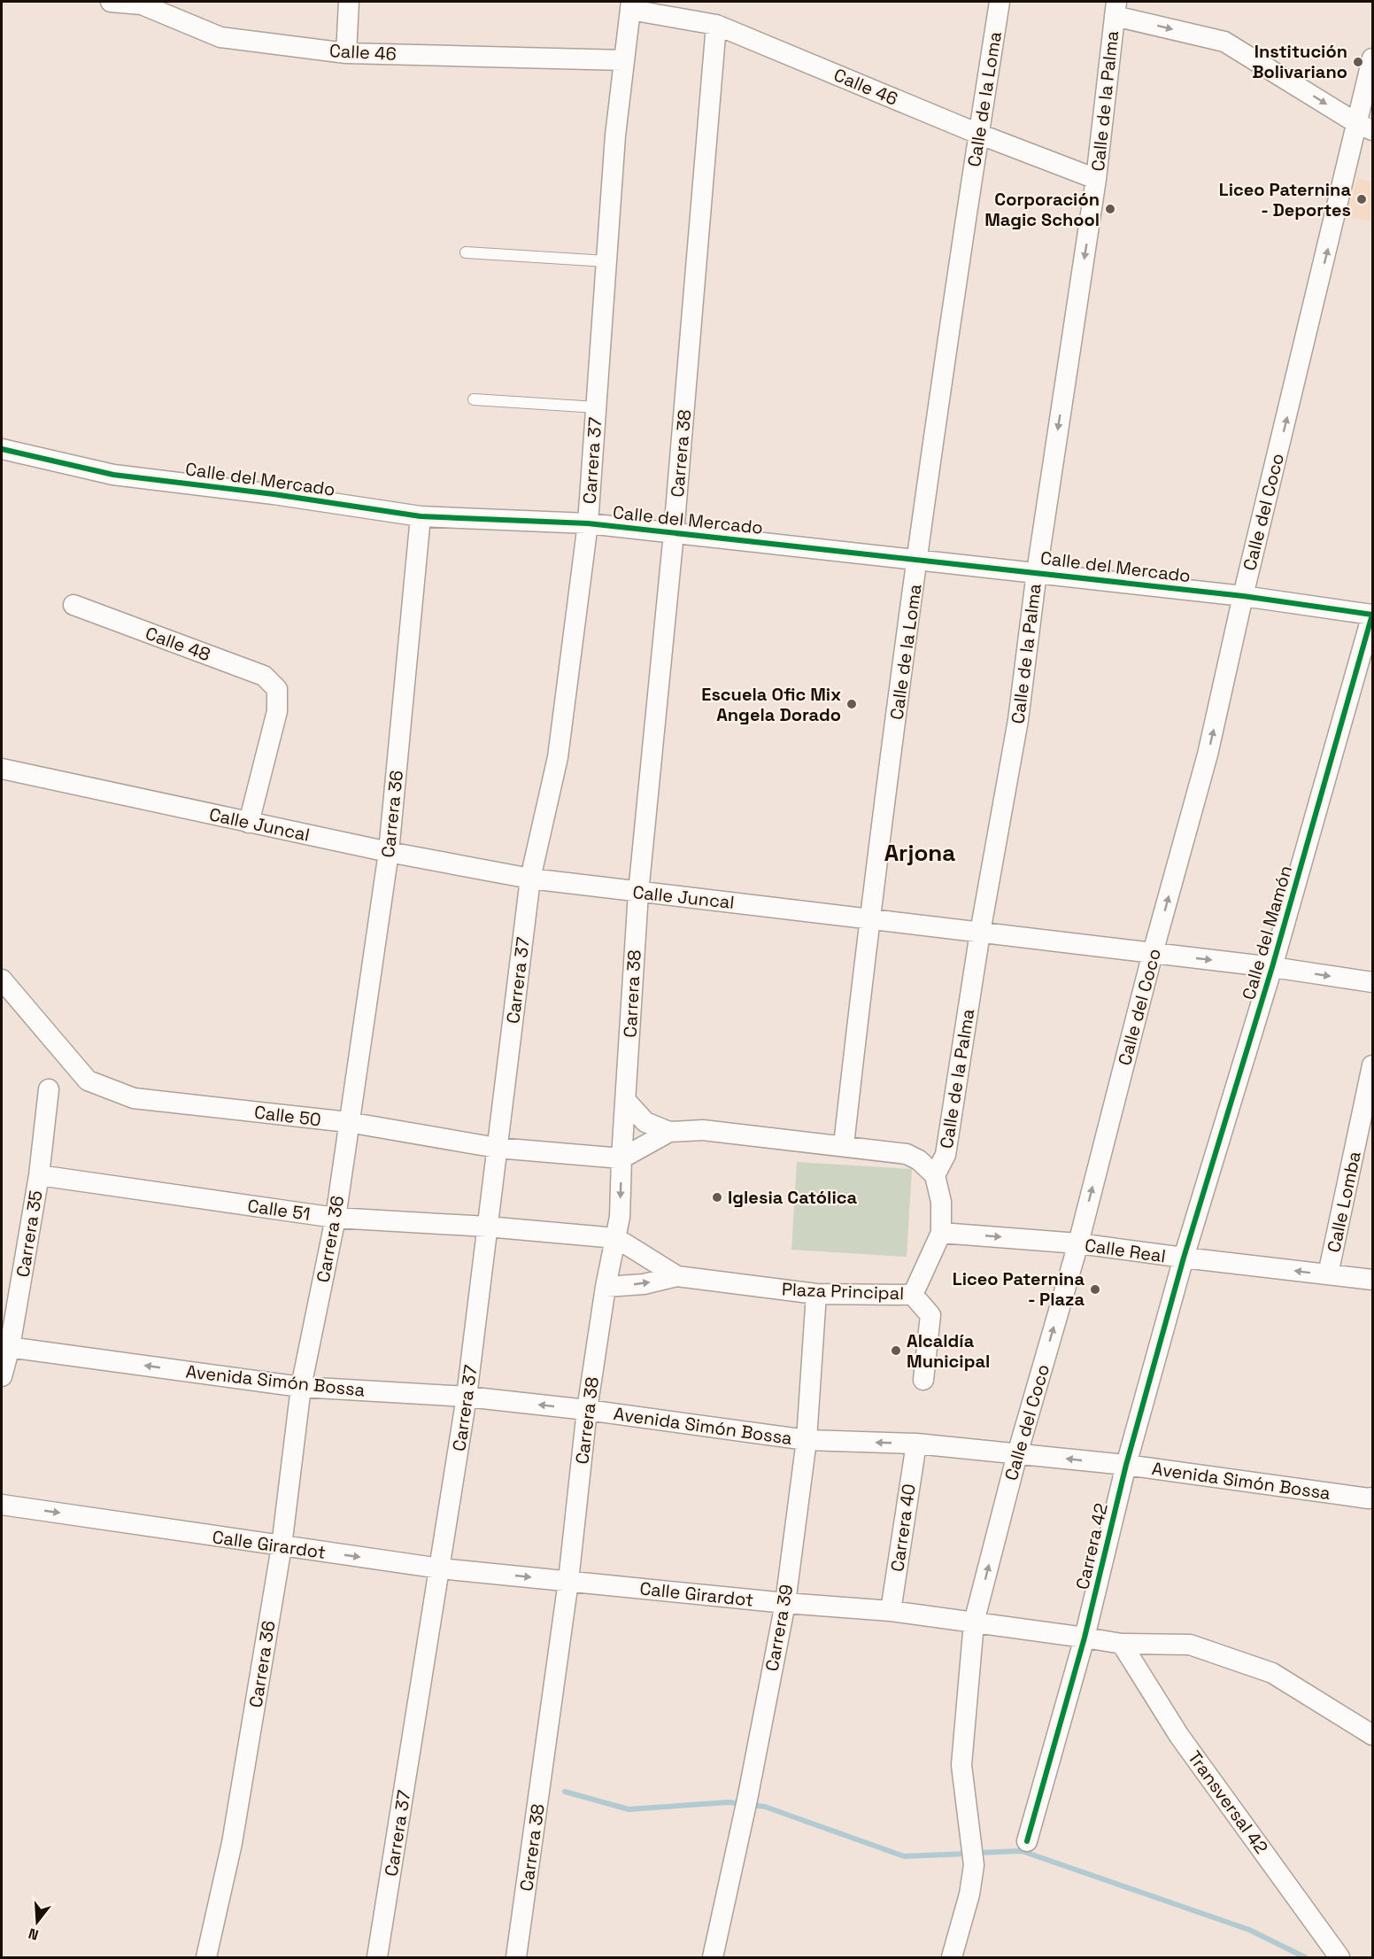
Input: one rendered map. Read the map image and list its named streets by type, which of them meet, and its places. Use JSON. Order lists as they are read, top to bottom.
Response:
{
  "streets": {
    "street": [
      "Calle 46",
      "Calle de la Loma",
      "Calle de la Palma",
      "Carrera 38",
      "Carrera 37",
      "Calle del Mercado",
      "Calle del Coco",
      "Calle 48",
      "Carrera 36",
      "Calle Juncal",
      "Calle del Mamón",
      "Calle 50",
      "Calle Lomba",
      "Calle 51",
      "Carrera 35",
      "Calle Real",
      "Plaza Principal",
      "Avenida Simón Bossa",
      "Carrera 40",
      "Calle Girardot",
      "Carrera 42",
      "Carrera 39",
      "Transversal 42"
    ]
  },
  "crossings": [
    ["Calle 46", "Calle de la Loma"],
    ["Calle 46", "Calle de la Palma"],
    ["Calle 46", "Carrera 38"],
    ["Calle 46", "Carrera 37"],
    ["Calle de la Loma", "Calle del Mercado"],
    ["Calle de la Loma", "Calle Juncal"],
    ["Calle de la Palma", "Calle del Mercado"],
    ["Calle de la Palma", "Calle Juncal"],
    ["Calle de la Palma", "Plaza Principal"],
    ["Carrera 38", "Calle del Mercado"],
    ["Carrera 38", "Calle Juncal"],
    ["Carrera 38", "Calle 50"],
    ["Carrera 38", "Calle 51"],
    ["Carrera 38", "Plaza Principal"],
    ["Carrera 38", "Avenida Simón Bossa"],
    ["Carrera 38", "Calle Girardot"],
    ["Carrera 37", "Calle del Mercado"],
    ["Carrera 37", "Calle Juncal"],
    ["Carrera 37", "Calle 50"],
    ["Carrera 37", "Calle 51"],
    ["Carrera 37", "Avenida Simón Bossa"],
    ["Carrera 37", "Calle Girardot"],
    ["Calle del Mercado", "Calle del Coco"],
    ["Calle del Mercado", "Carrera 36"],
    ["Calle del Mercado", "Calle del Mamón"],
    ["Calle del Coco", "Calle Juncal"],
    ["Calle del Coco", "Calle Real"],
    ["Calle del Coco", "Avenida Simón Bossa"],
    ["Calle del Coco", "Calle Girardot"],
    ["Calle 48", "Calle Juncal"],
    ["Carrera 36", "Calle Juncal"],
    ["Carrera 36", "Calle 50"],
    ["Carrera 36", "Calle 51"],
    ["Carrera 36", "Avenida Simón Bossa"],
    ["Carrera 36", "Calle Girardot"],
    ["Calle Juncal", "Calle del Mamón"],
    ["Calle del Mamón", "Calle Real"],
    ["Calle del Mamón", "Carrera 42"],
    ["Calle Lomba", "Calle Real"],
    ["Calle 51", "Carrera 35"],
    ["Calle 51", "Plaza Principal"],
    ["Carrera 35", "Avenida Simón Bossa"],
    ["Calle Real", "Plaza Principal"],
    ["Calle Real", "Carrera 42"],
    ["Plaza Principal", "Carrera 39"],
    ["Avenida Simón Bossa", "Carrera 40"],
    ["Avenida Simón Bossa", "Carrera 42"],
    ["Avenida Simón Bossa", "Carrera 39"],
    ["Carrera 40", "Calle Girardot"],
    ["Calle Girardot", "Carrera 42"],
    ["Calle Girardot", "Carrera 39"],
    ["Calle Girardot", "Transversal 42"]
  ],
  "one_way": ["Calle del Coco", "Avenida Simón Bossa", "Calle Girardot"],
  "districts": ["Arjona"],
  "places": [
    "Institución Bolivariano",
    "Liceo Paternina - Deportes",
    "Corporación Magic School",
    "Escuela Ofic Mix Angela Dorado",
    "Iglesia Católica",
    "Liceo Paternina - Plaza",
    "Alcaldía Municipal"
  ],
  "north": "bottom"
}
